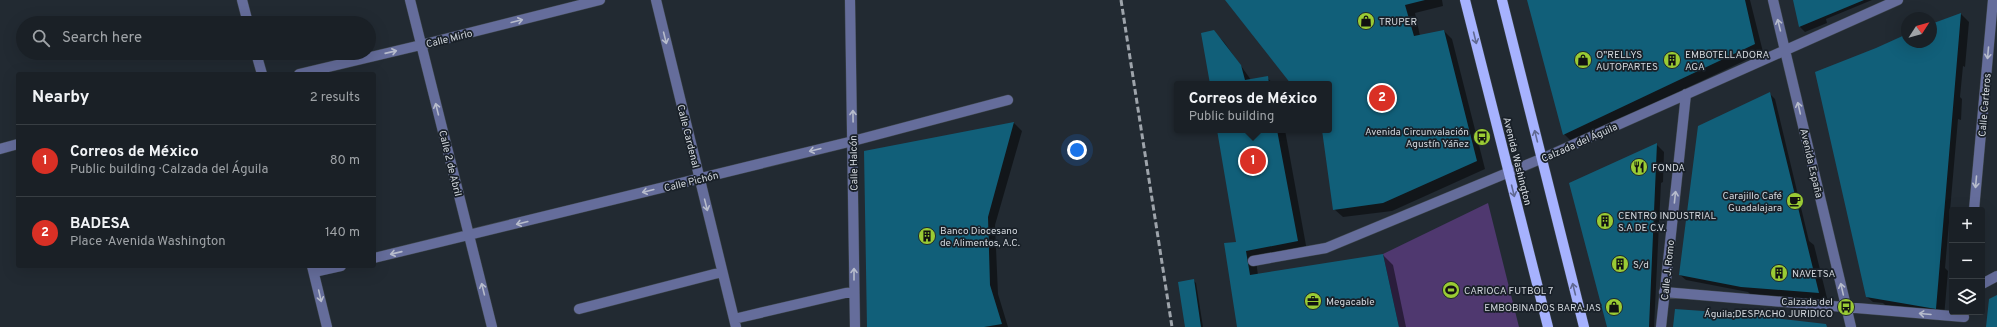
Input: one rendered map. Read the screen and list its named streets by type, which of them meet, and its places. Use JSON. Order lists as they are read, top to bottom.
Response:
{
  "streets": {
    "main road": ["Avenida Washington"],
    "street": [
      "Calle Mirlo",
      "Calle Carteros",
      "Calle Cardenal",
      "Calzada del Águila",
      "Calle 2 de Abril",
      "Calle Halcón",
      "Avenida España",
      "Calle Pichón",
      "Calle J. Romo"
    ]
  },
  "crossings": [
    ["Calle Mirlo", "Calle 2 de Abril"],
    ["Calle Cardenal", "Calle Halcón"],
    ["Calle Cardenal", "Calle Pichón"],
    ["Calzada del Águila", "Avenida Washington"],
    ["Calzada del Águila", "Avenida España"],
    ["Calzada del Águila", "Calle J. Romo"],
    ["Calle 2 de Abril", "Calle Pichón"],
    ["Calle Halcón", "Calle Pichón"]
  ],
  "one_way": [
    "Calle Mirlo",
    "Calle Carteros",
    "Calle Cardenal",
    "Calle 2 de Abril",
    "Calle Halcón",
    "Avenida España",
    "Calle Pichón",
    "Calle J. Romo"
  ],
  "places": {
    "shop": ["TRUPER", "O\"RELLYS AUTOPARTES", "EMBOBINADOS BARAJAS"],
    "building": [
      "EMBOTELLADORA AGA",
      "CENTRO INDUSTRIAL S.A DE C.V.",
      "Banco Diocesano de Alimentos, A.C.",
      "S/d",
      "NAVETSA"
    ],
    "bus stop": ["Avenida Circunvalación Agustín Yáñez", "Calzada del Águila;DESPACHO JURIDICO"],
    "restaurant": ["FONDA"],
    "cafe": ["Carajillo Café Guadalajara"],
    "sports": ["CARIOCA FUTBOL 7"],
    "office": ["Megacable"]
  },
  "north": "top right",
  "page": {
    "search": "Search here",
    "heading": ["Nearby", "2 results"],
    "popup": ["Correos de México", "Public building"],
    "pins": ["2", "1"],
    "list": [
      {
        "mark": "1",
        "name": "Correos de México",
        "note": "Public building · Calzada del Águila",
        "value": "80 m"
      },
      {
        "mark": "2",
        "name": "BADESA",
        "note": "Place · Avenida Washington",
        "value": "140 m"
      }
    ],
    "map_buttons": ["+", "−"]
  }
}
